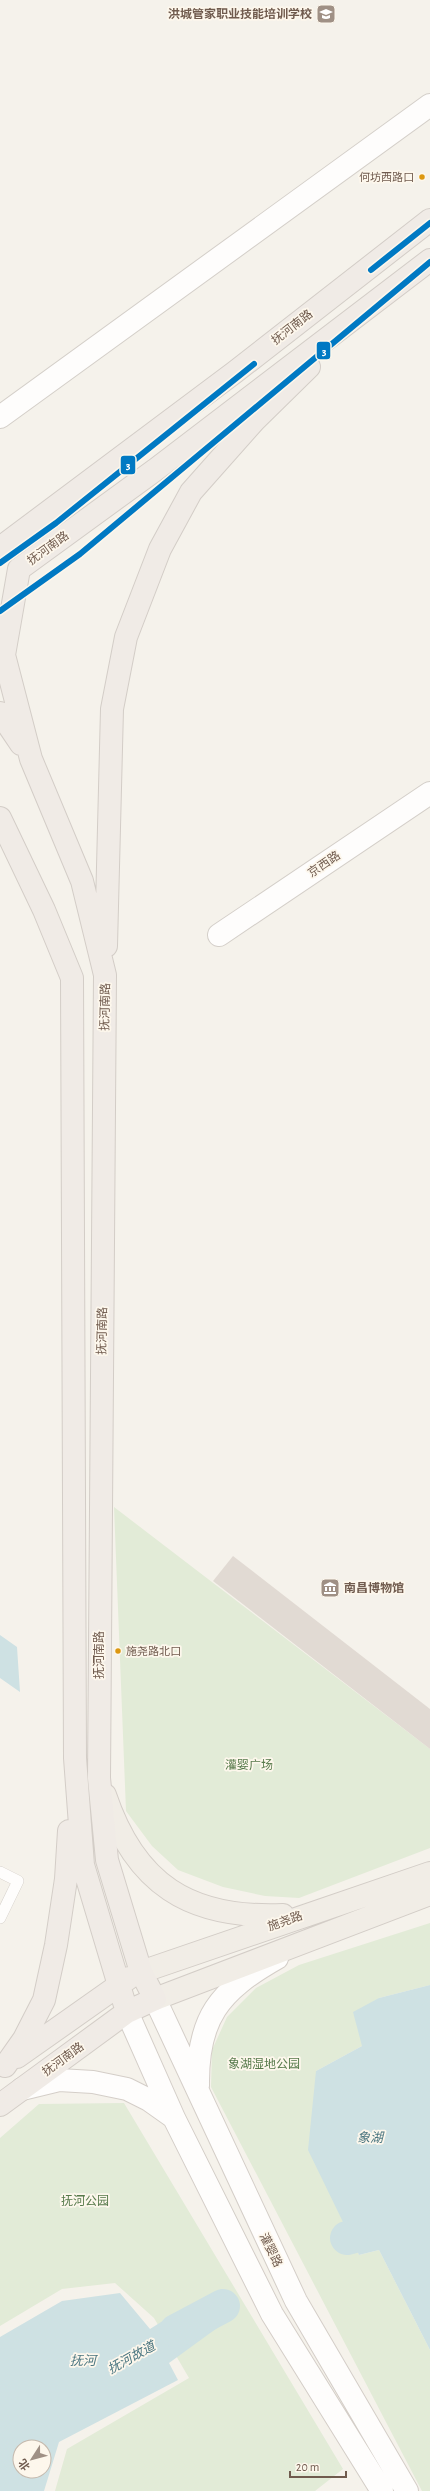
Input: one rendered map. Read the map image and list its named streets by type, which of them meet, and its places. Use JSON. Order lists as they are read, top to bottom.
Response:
{
  "streets": {
    "highway": ["抚河南路"],
    "main road": ["京西路", "施尧路", "灌婴路"]
  },
  "crossings": [
    ["抚河南路", "施尧路"],
    ["抚河南路", "灌婴路"],
    ["施尧路", "灌婴路"]
  ],
  "water": ["象湖", "抚河故道", "抚河"],
  "parks": ["灌婴广场", "象湖湿地公园", "抚河公园"],
  "places": {
    "school or university": ["洪城管家职业技能培训学校"],
    "other": ["何坊西路口", "施尧路北口"],
    "museum": ["南昌博物馆"]
  },
  "lines": ["transit line 3"],
  "scale_bar": "20 m",
  "north": "bottom left"
}
